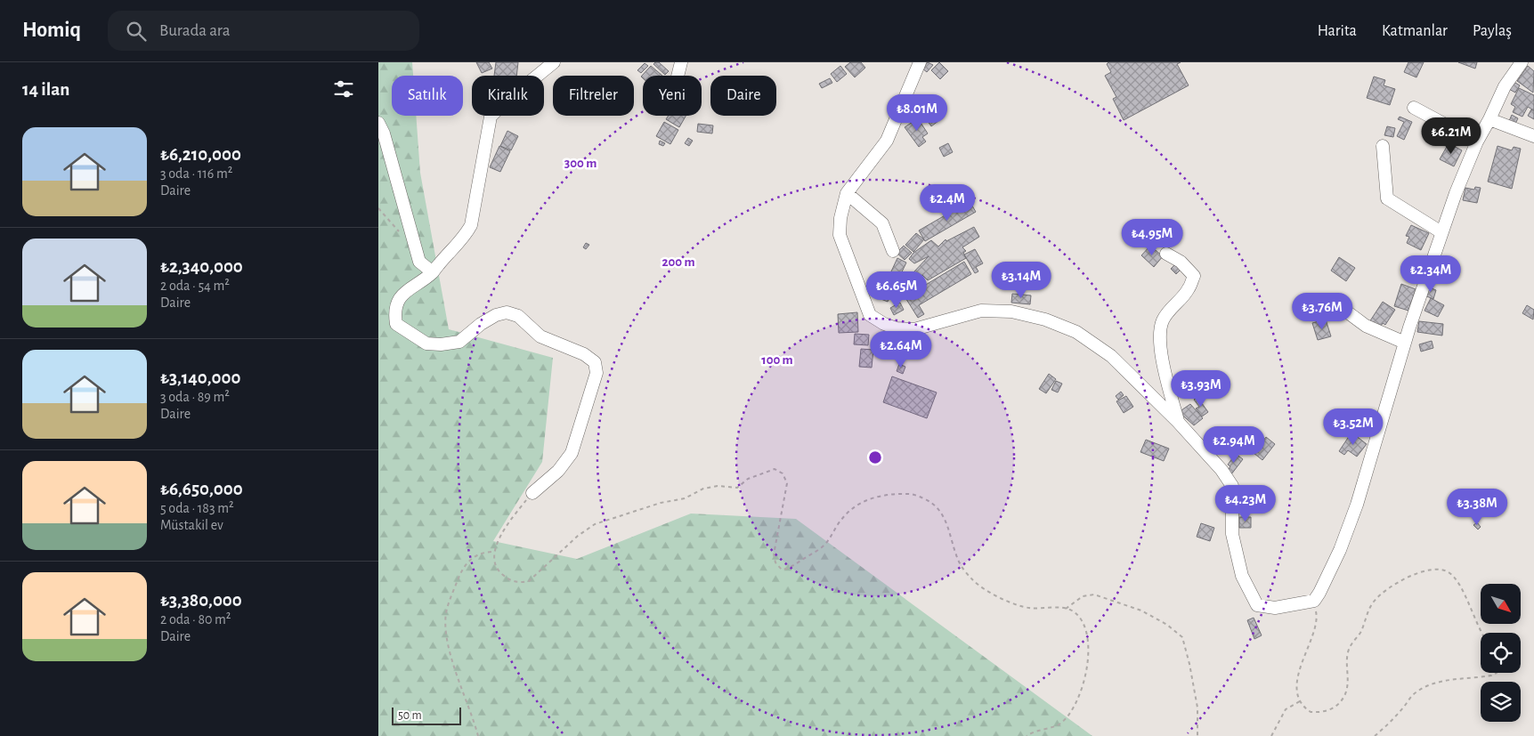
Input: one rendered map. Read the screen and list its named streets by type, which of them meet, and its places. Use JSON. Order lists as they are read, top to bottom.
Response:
{
  "scale_bar": "50 m",
  "north": "bottom right",
  "page": {
    "header": "Homiq",
    "search": "Burada ara",
    "nav": ["Harita", "Katmanlar", "Paylaş"],
    "heading": "14 ilan",
    "chip": [
      "Satılık",
      "Kiralık",
      "Filtreler",
      "Yeni",
      "Daire"
    ],
    "price": [
      "₺8.01M",
      "₺6.21M",
      "₺2.4M",
      "₺4.95M",
      "₺2.34M",
      "₺3.14M",
      "₺6.65M",
      "₺3.76M",
      "₺2.64M",
      "₺3.93M",
      "₺3.52M",
      "₺2.94M",
      "₺4.23M",
      "₺3.38M"
    ],
    "list": [
      {
        "name": "₺6,210,000",
        "note": "3 oda · 116 m² · Daire"
      },
      {
        "name": "₺2,340,000",
        "note": "2 oda · 54 m² · Daire"
      },
      {
        "name": "₺3,140,000",
        "note": "3 oda · 89 m² · Daire"
      },
      {
        "name": "₺6,650,000",
        "note": "5 oda · 183 m² · Müstakil ev"
      },
      {
        "name": "₺3,380,000",
        "note": "2 oda · 80 m² · Daire"
      }
    ],
    "scale": "50 m"
  },
  "rings": ["300 m", "200 m", "100 m"]
}
